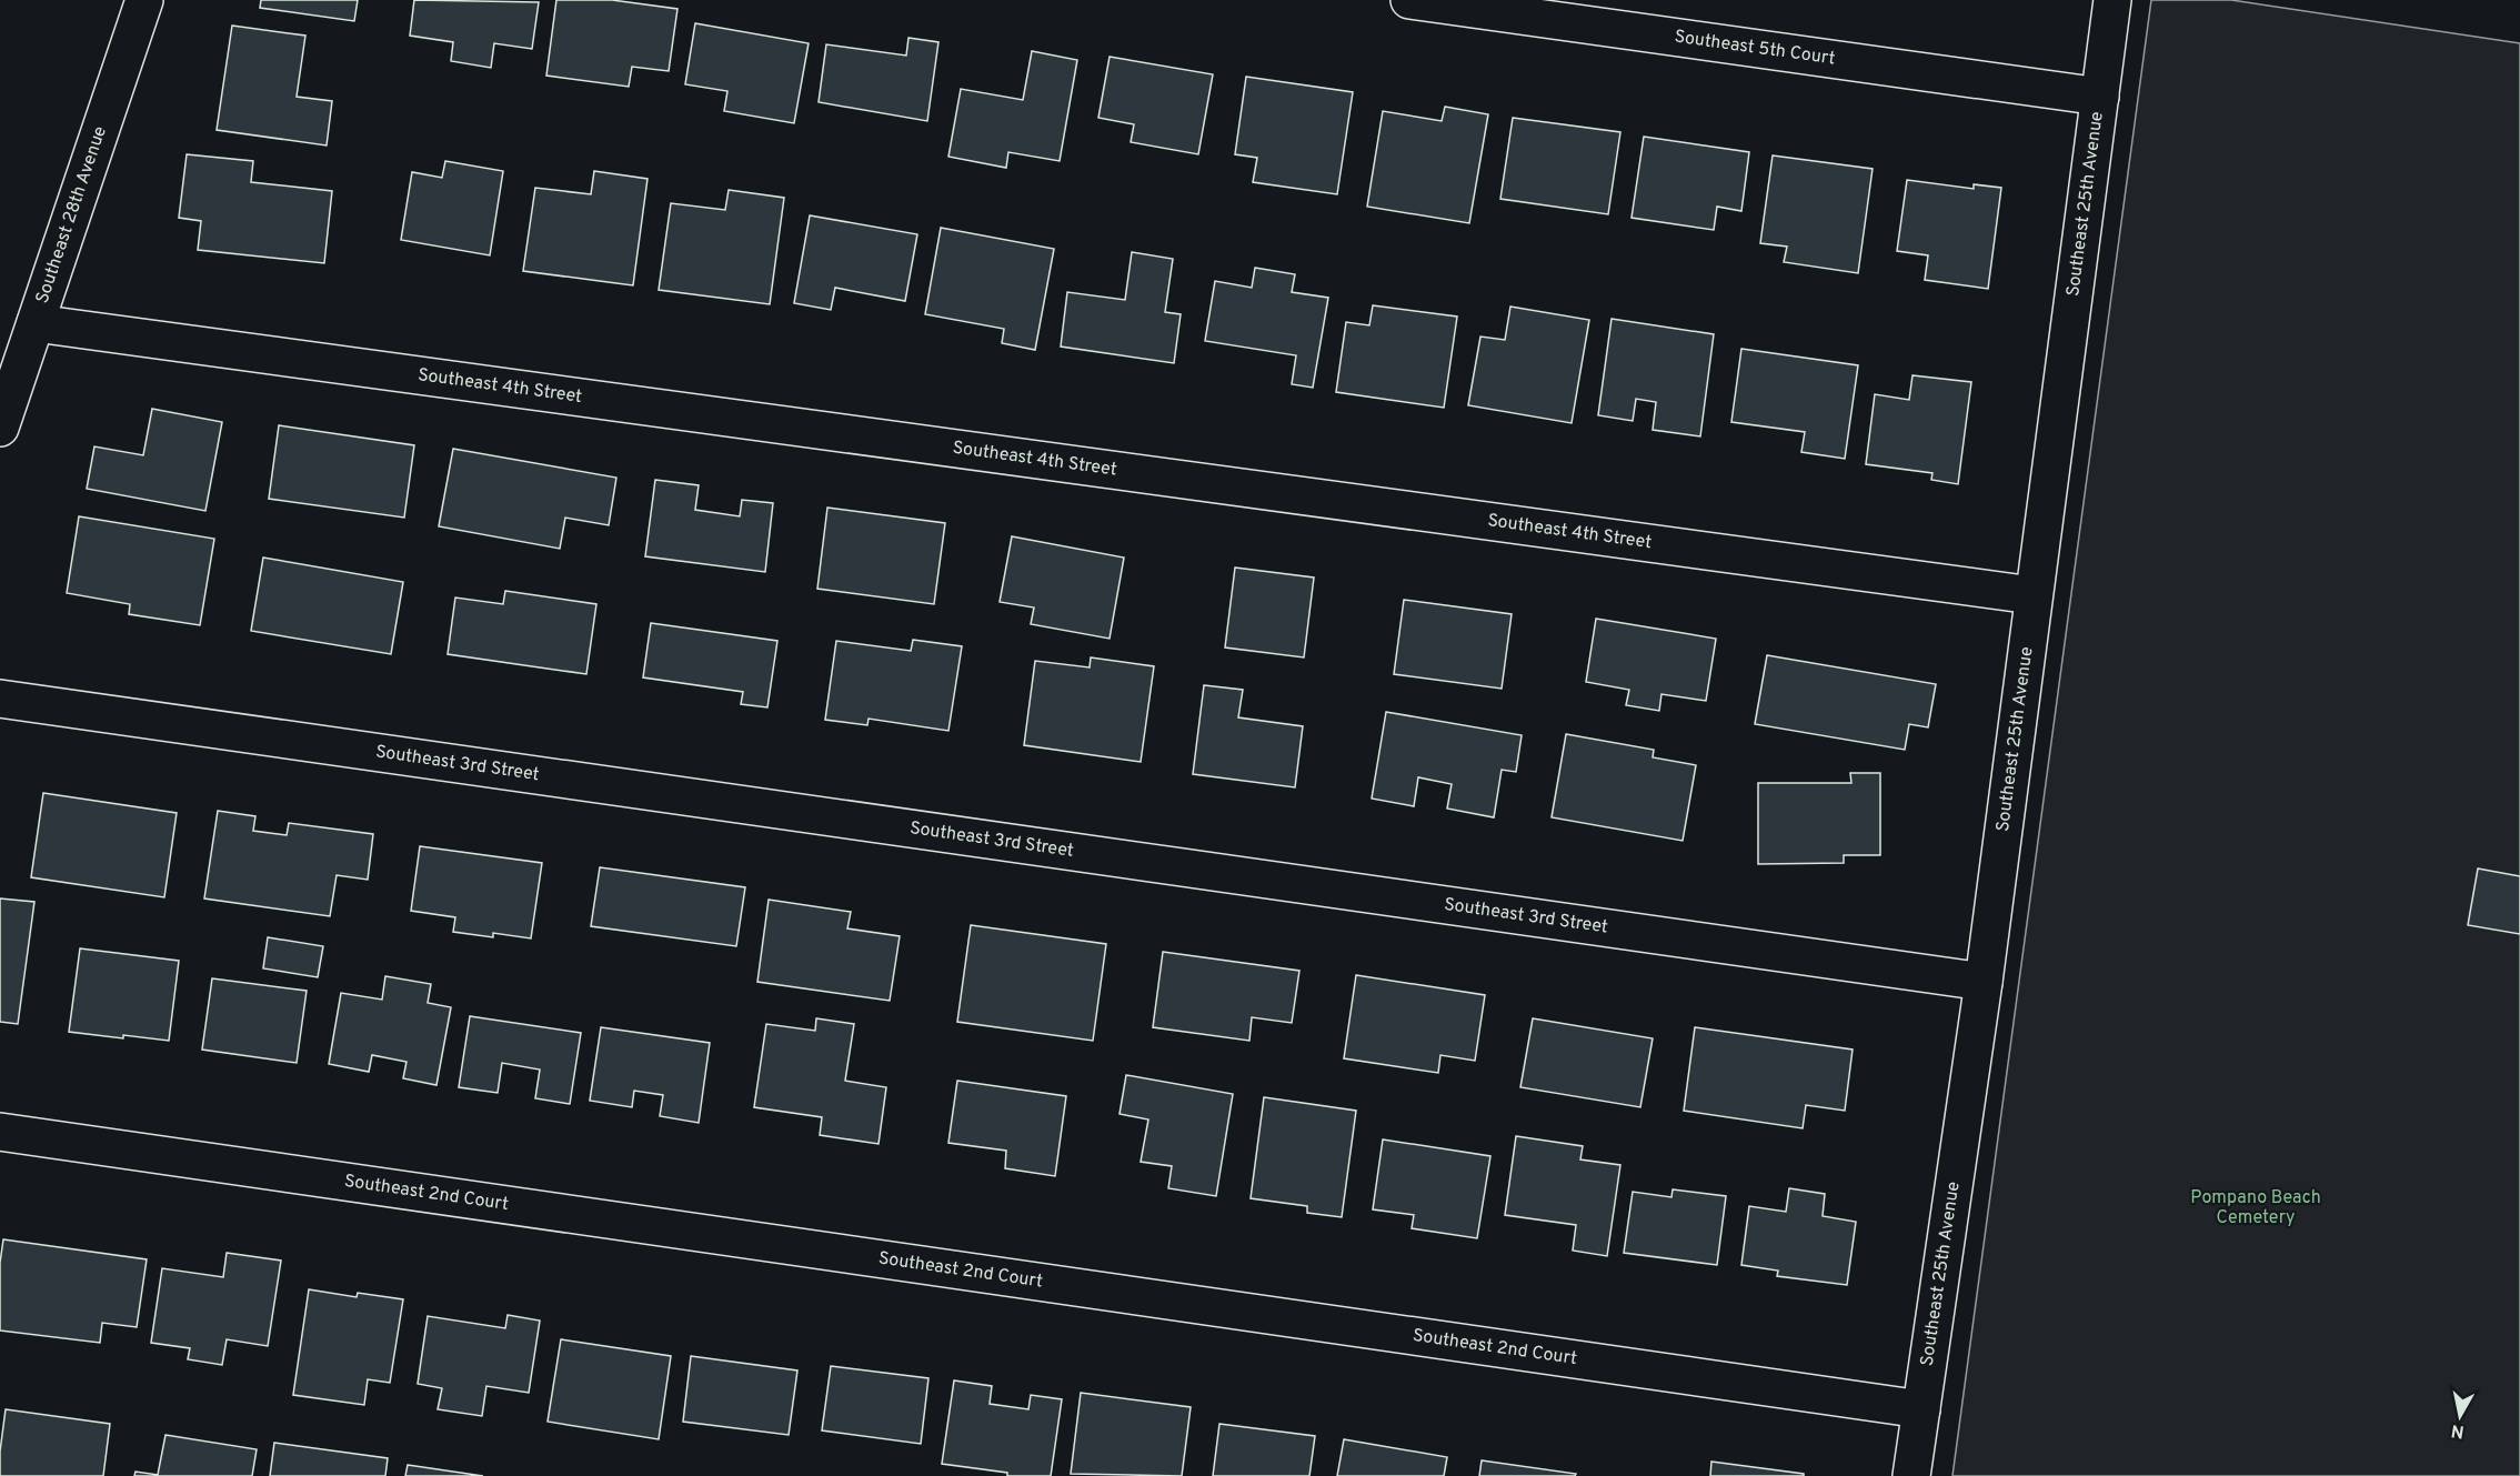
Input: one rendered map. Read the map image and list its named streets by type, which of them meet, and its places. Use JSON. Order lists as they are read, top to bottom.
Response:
{
  "streets": {
    "street": [
      "Southeast 5th Court",
      "Southeast 25th Avenue",
      "Southeast 28th Avenue",
      "Southeast 4th Street",
      "Southeast 3rd Street",
      "Southeast 2nd Court"
    ]
  },
  "crossings": [
    ["Southeast 5th Court", "Southeast 25th Avenue"],
    ["Southeast 25th Avenue", "Southeast 4th Street"],
    ["Southeast 25th Avenue", "Southeast 3rd Street"],
    ["Southeast 25th Avenue", "Southeast 2nd Court"],
    ["Southeast 28th Avenue", "Southeast 4th Street"]
  ],
  "parks": ["Pompano Beach Cemetery"],
  "north": "bottom"
}
